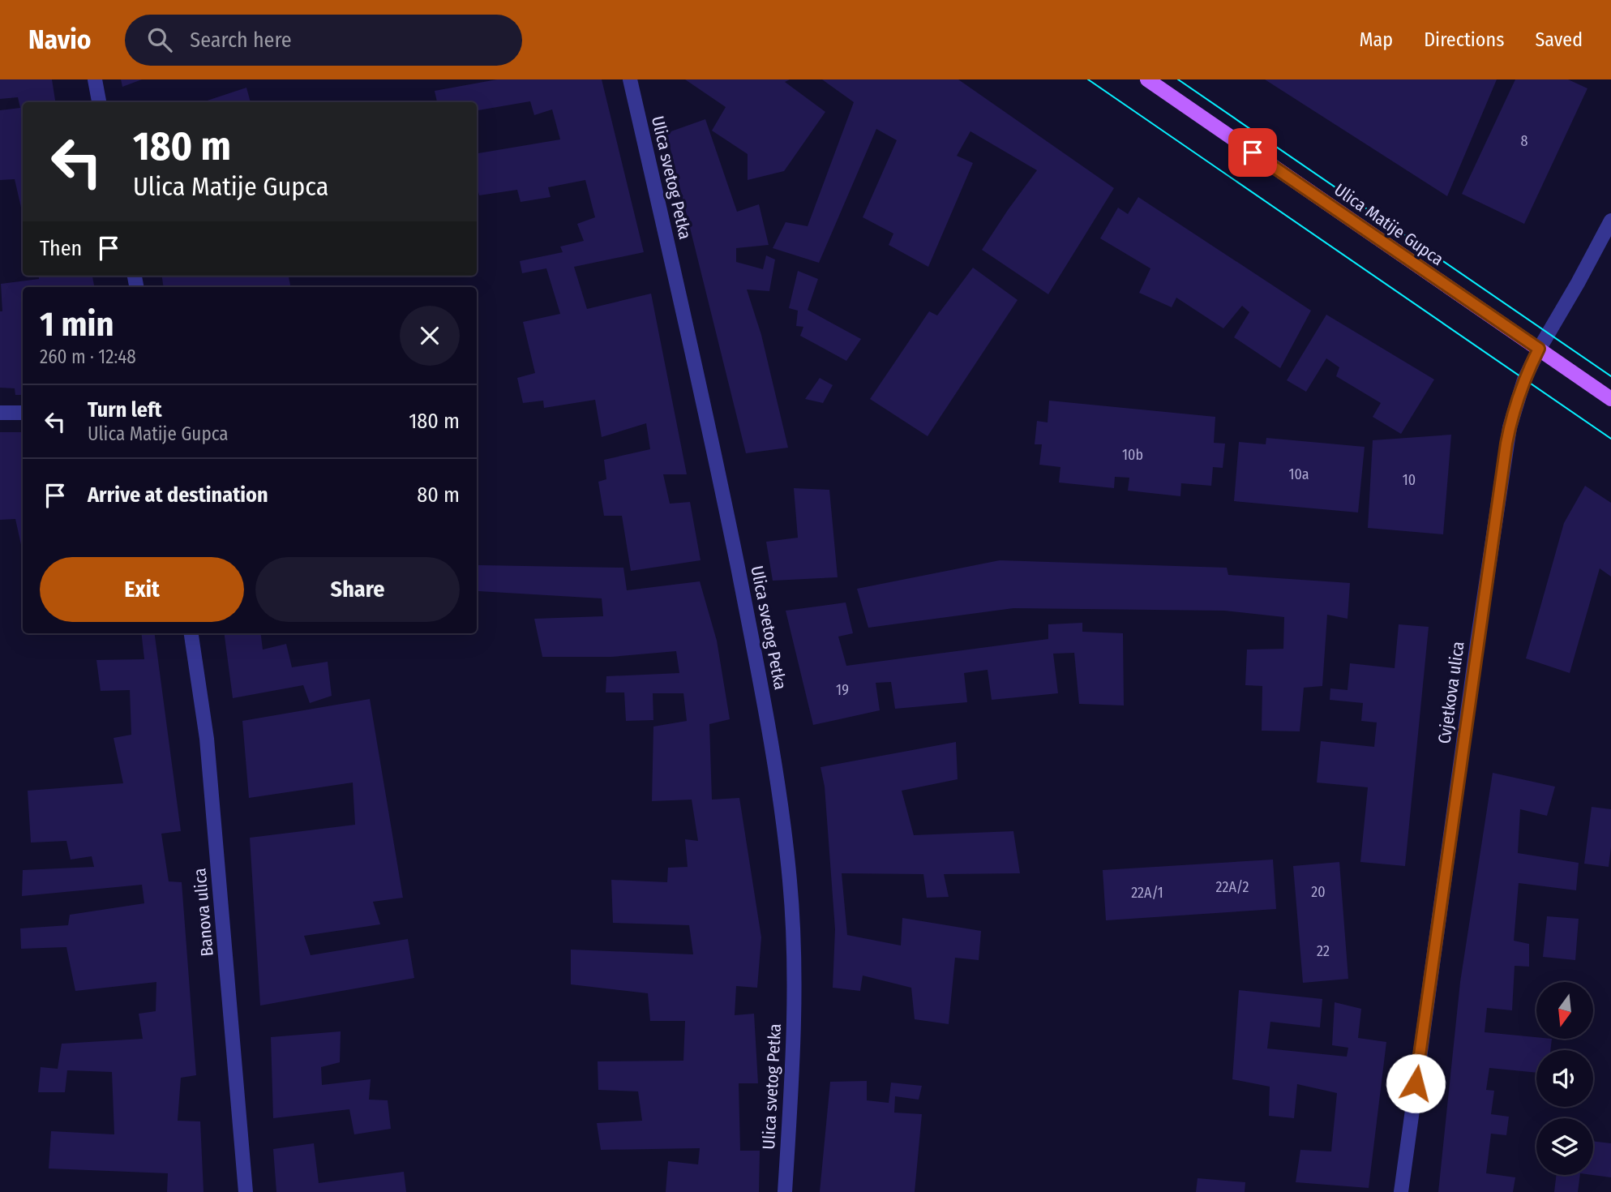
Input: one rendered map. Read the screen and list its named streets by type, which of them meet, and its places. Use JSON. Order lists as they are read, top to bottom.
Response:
{
  "streets": {
    "main road": ["Ulica Matije Gupca"],
    "street": ["Ulica svetog Petka", "Cvjetkova ulica", "Banova ulica"]
  },
  "crossings": [
    ["Ulica Matije Gupca", "Cvjetkova ulica"]
  ],
  "house_numbers": [
    "8",
    "10b",
    "10a",
    "10",
    "19",
    "22A/2",
    "20",
    "22A/1",
    "22"
  ],
  "north": "bottom",
  "page": {
    "header": "Navio",
    "search": "Search here",
    "nav": ["Map", "Directions", "Saved"],
    "turn": ["180 m", "Ulica Matije Gupca"],
    "then": "Then",
    "heading": ["1 min", "260 m · 12:48"],
    "list": [
      {
        "name": "Turn left",
        "note": "Ulica Matije Gupca",
        "value": "180 m"
      },
      {
        "name": "Arrive at destination",
        "value": "80 m"
      }
    ],
    "buttons": ["Exit", "Share"]
  }
}
